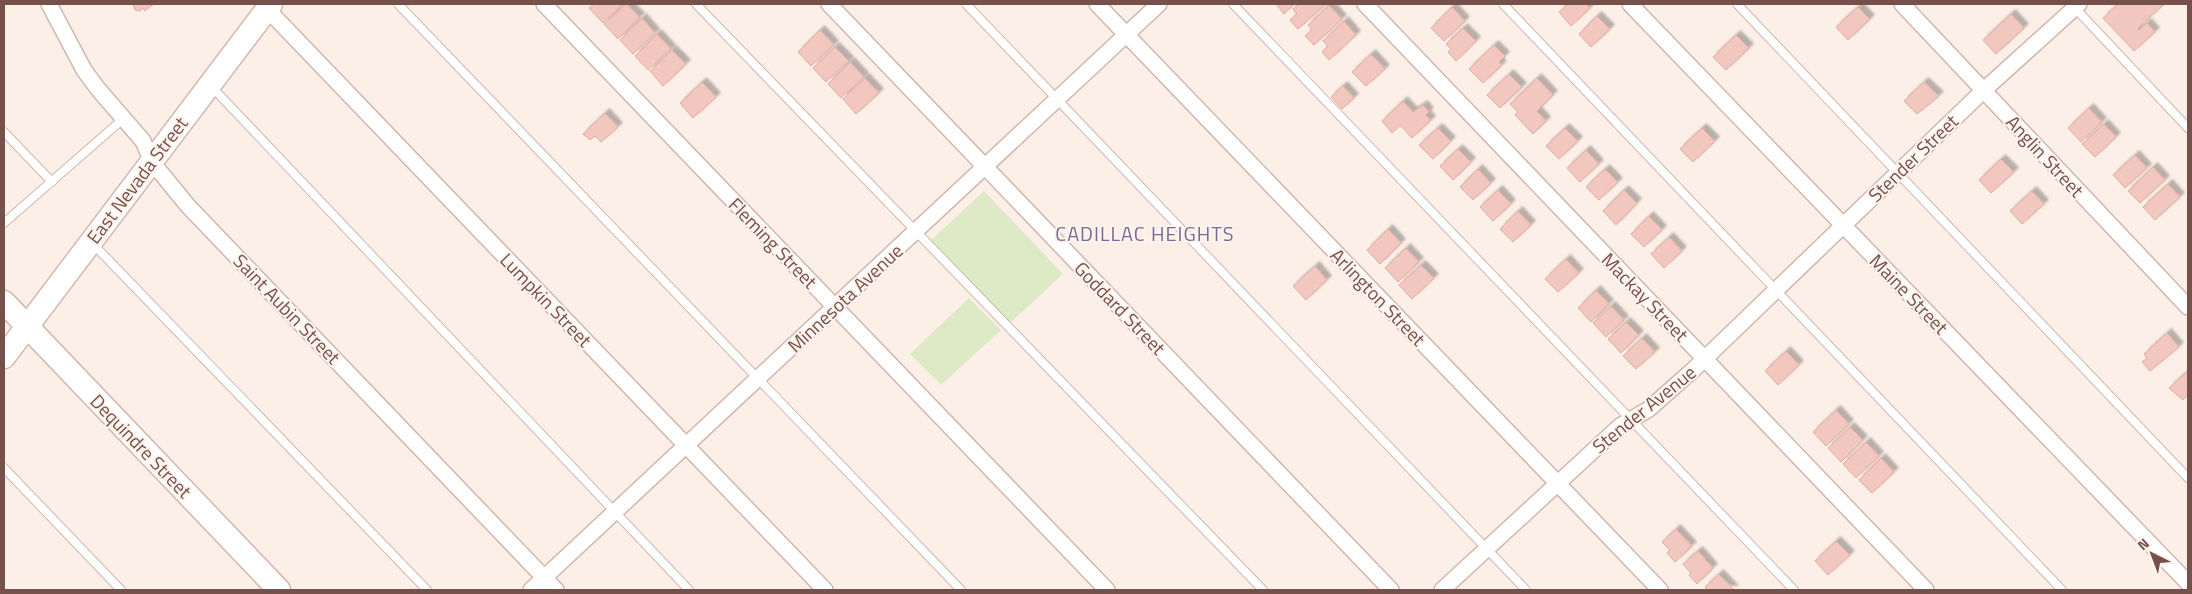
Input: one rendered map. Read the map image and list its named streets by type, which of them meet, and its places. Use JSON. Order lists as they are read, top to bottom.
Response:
{
  "streets": {
    "street": [
      "Anglin Street",
      "Stender Street",
      "East Nevada Street",
      "Fleming Street",
      "Maine Street",
      "Arlington Street",
      "Mackay Street",
      "Minnesota Avenue",
      "Lumpkin Street",
      "Goddard Street",
      "Saint Aubin Street",
      "Stender Avenue",
      "Dequindre Street"
    ]
  },
  "crossings": [
    ["Anglin Street", "Stender Street"],
    ["Stender Street", "Maine Street"],
    ["Stender Street", "Stender Avenue"],
    ["East Nevada Street", "Lumpkin Street"],
    ["East Nevada Street", "Saint Aubin Street"],
    ["East Nevada Street", "Dequindre Street"],
    ["Fleming Street", "Minnesota Avenue"],
    ["Maine Street", "Stender Avenue"],
    ["Arlington Street", "Minnesota Avenue"],
    ["Arlington Street", "Stender Avenue"],
    ["Mackay Street", "Stender Avenue"],
    ["Minnesota Avenue", "Lumpkin Street"],
    ["Minnesota Avenue", "Goddard Street"],
    ["Minnesota Avenue", "Saint Aubin Street"]
  ],
  "districts": ["CADILLAC HEIGHTS"],
  "north": "top left"
}
